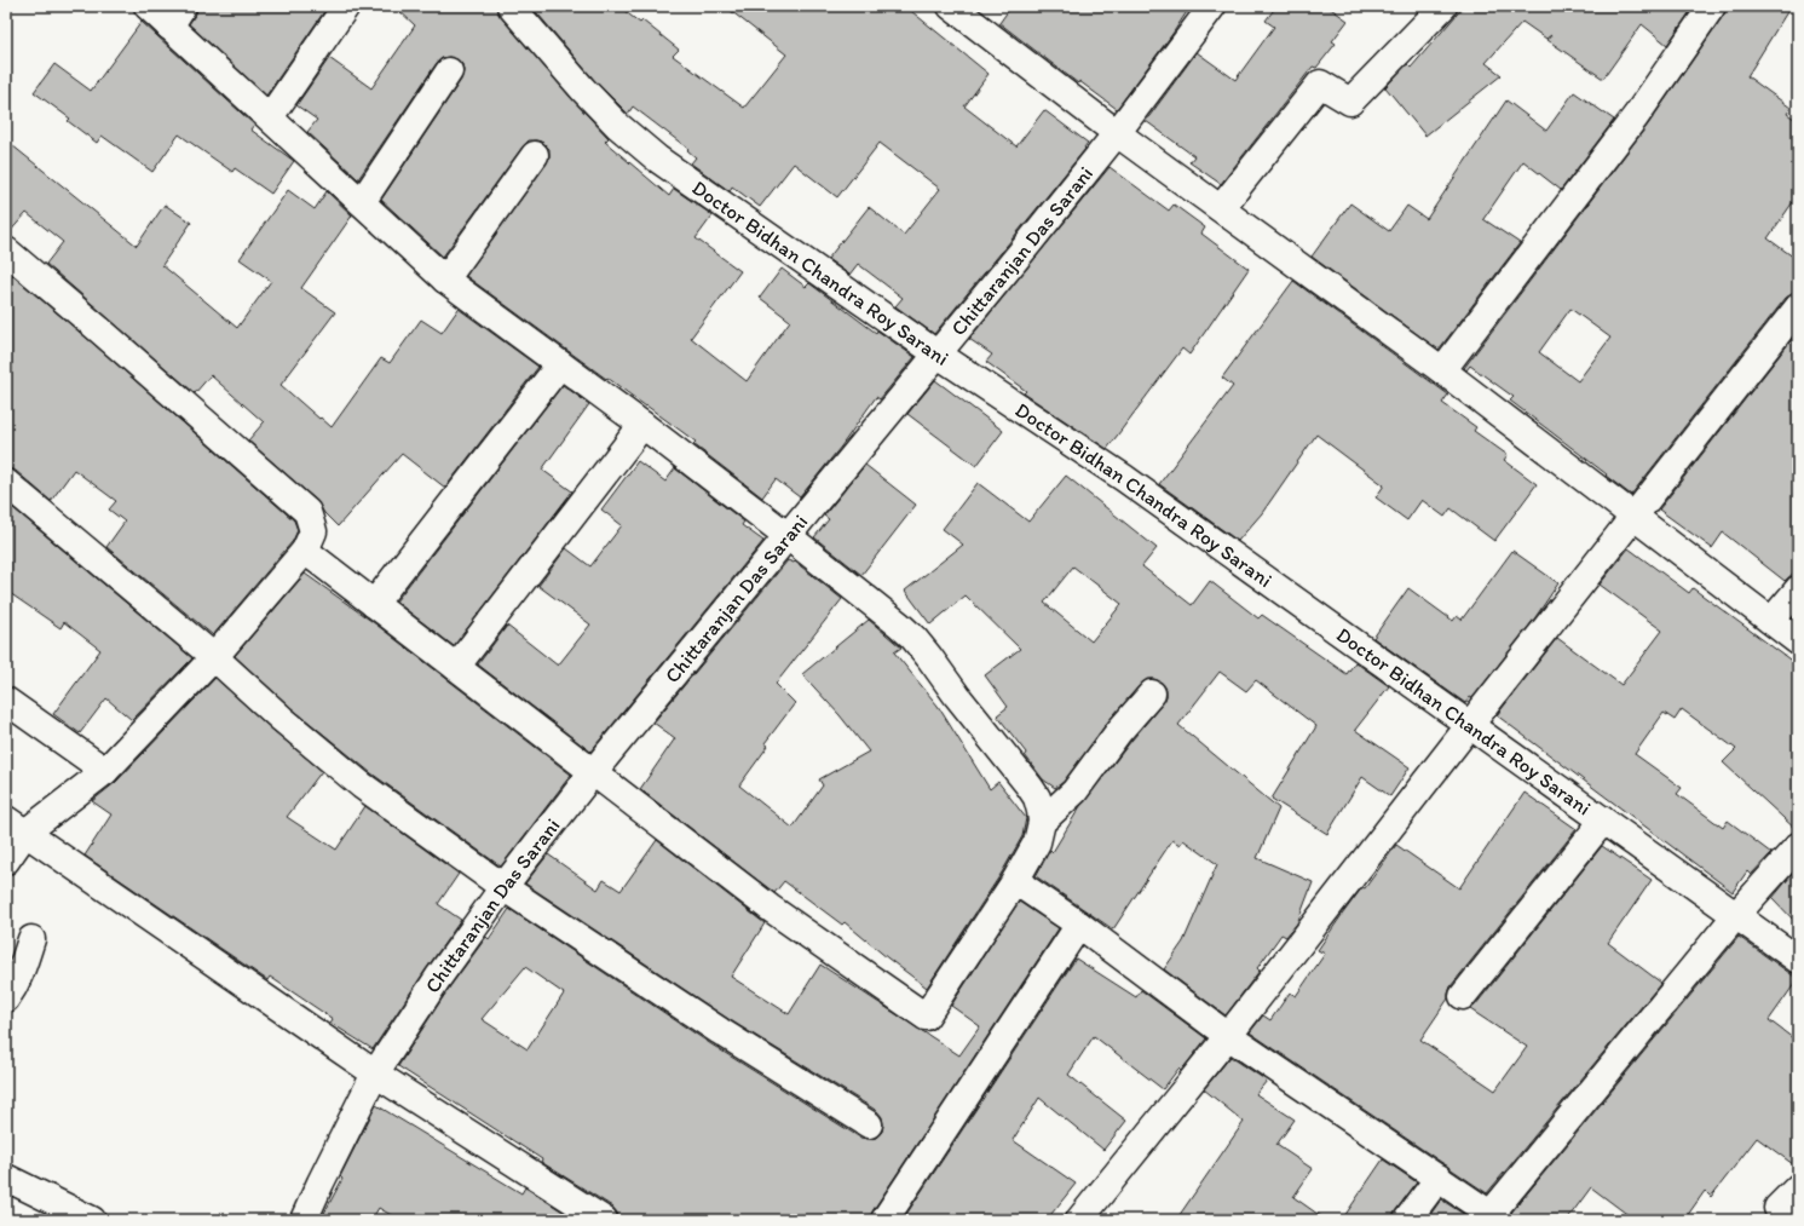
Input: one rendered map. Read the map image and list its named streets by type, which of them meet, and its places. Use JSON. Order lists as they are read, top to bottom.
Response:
{
  "streets": {
    "street": ["Chittaranjan Das Sarani", "Doctor Bidhan Chandra Roy Sarani"]
  },
  "crossings": [
    ["Chittaranjan Das Sarani", "Doctor Bidhan Chandra Roy Sarani"]
  ]
}
